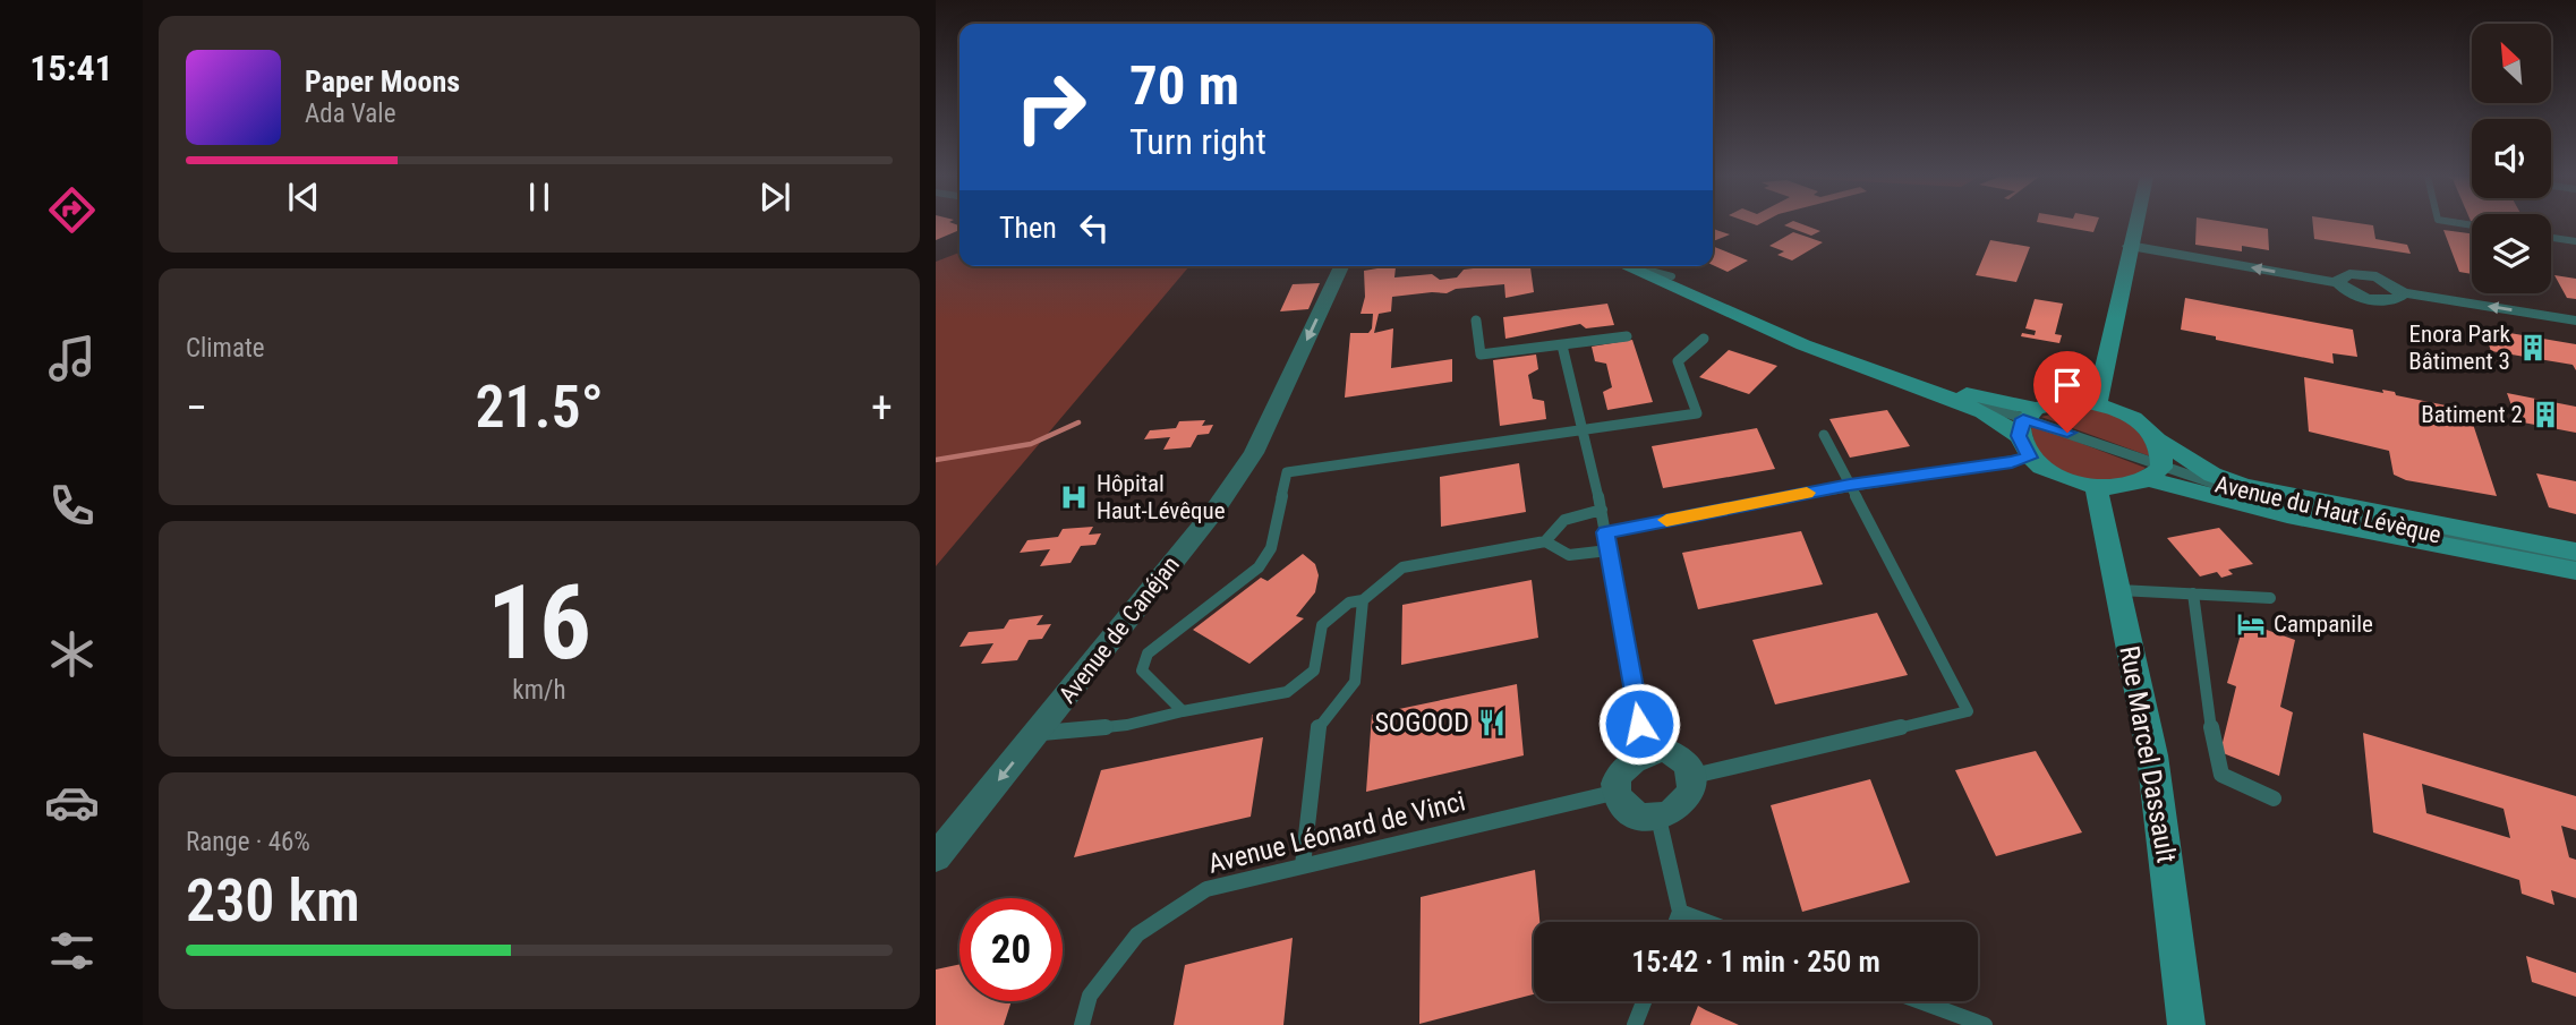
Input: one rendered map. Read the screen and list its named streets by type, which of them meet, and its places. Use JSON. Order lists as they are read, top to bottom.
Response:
{
  "streets": {
    "main road": ["Avenue du Haut Lévèque", "Rue Marcel Dassault"],
    "street": ["Avenue de Canéjan"],
    "lane": ["Avenue Léonard de Vinci"]
  },
  "one_way": ["Avenue de Canéjan"],
  "places": {
    "building": ["Enora Park Bâtiment 3", "Batiment 2"],
    "hospital": ["Hôpital Haut-Lévêque"],
    "hotel": ["Campanile"],
    "restaurant": ["SOGOOD"]
  },
  "north": "top left",
  "page": {
    "tabs": "15:41",
    "turn": ["70 m", "Turn right"],
    "song": ["Paper Moons", "Ada Vale"],
    "then": "Then",
    "tile": [
      "Climate",
      ["16", "km/h"],
      ["Range · 46%", "230 km"]
    ],
    "heat": ["−", "21.5°", "+"],
    "limit": "20",
    "trip": "15:42 · 1 min · 250 m"
  }
}
